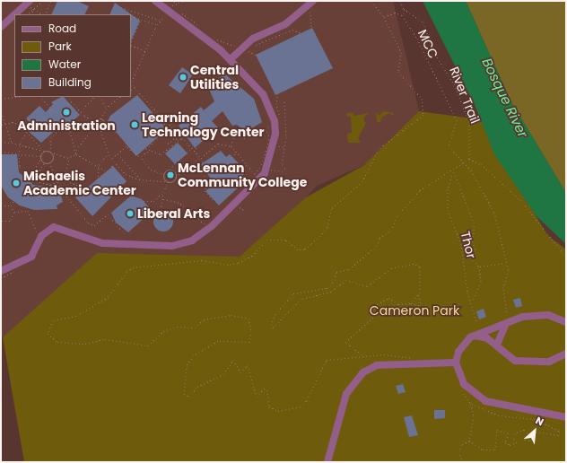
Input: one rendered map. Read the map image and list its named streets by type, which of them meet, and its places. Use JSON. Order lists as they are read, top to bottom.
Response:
{
  "streets": {
    "path": ["MCC", "River Trail", "Thor"]
  },
  "water": ["Bosque River"],
  "parks": ["Cameron Park"],
  "places": [
    "Central Utilities",
    "Administration",
    "Learning Technology Center",
    "McLennan Community College",
    "Michaelis Academic Center",
    "Liberal Arts"
  ],
  "legend": [
    "Road",
    "Park",
    "Water",
    "Building"
  ],
  "north": "top right"
}
